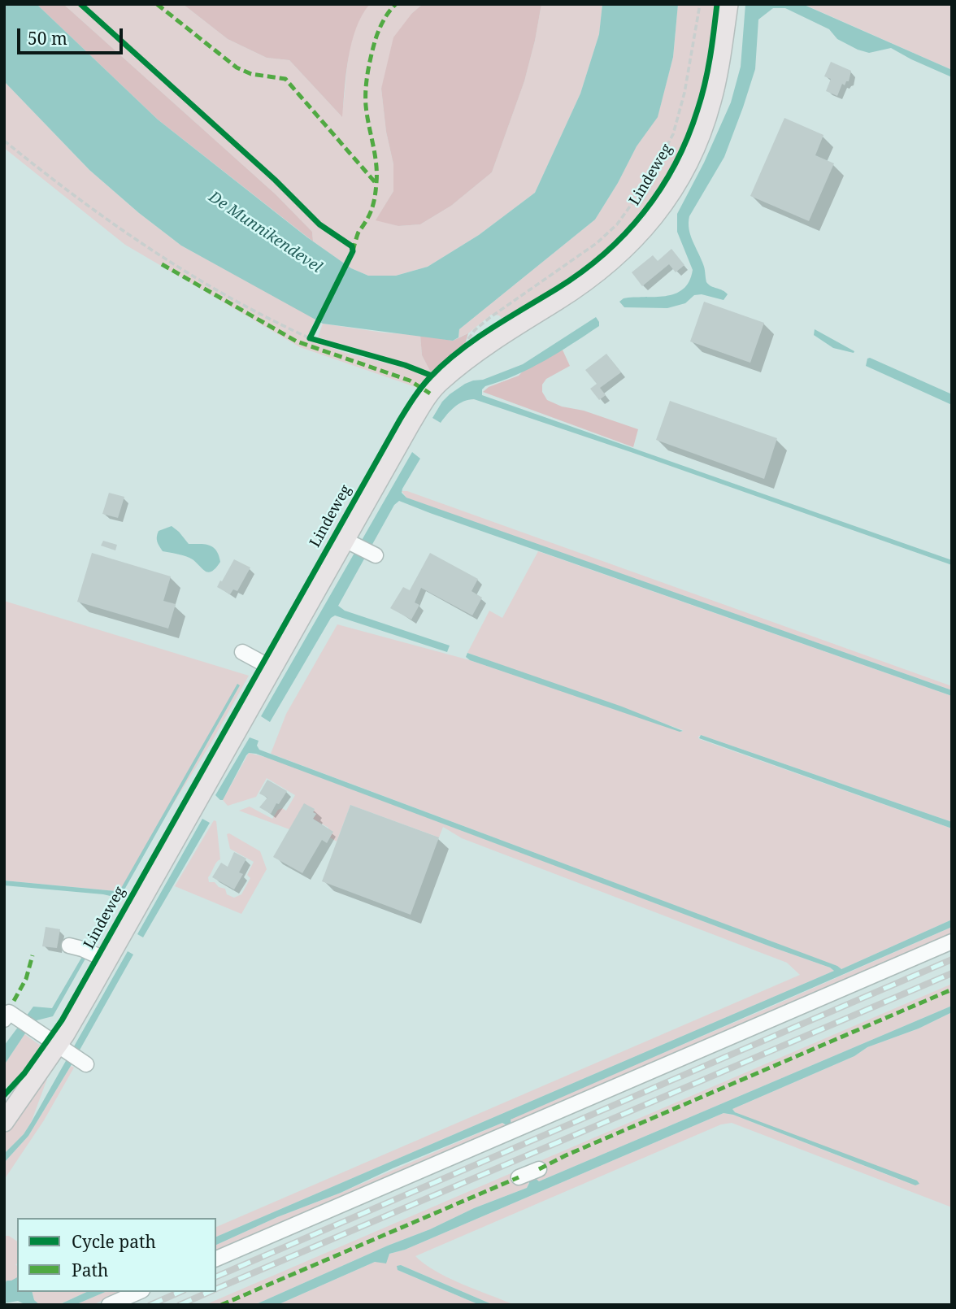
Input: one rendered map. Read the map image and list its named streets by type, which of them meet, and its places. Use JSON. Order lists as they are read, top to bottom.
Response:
{
  "streets": {
    "main road": ["Lindeweg"]
  },
  "water": ["De Munnikendevel"],
  "legend": ["Cycle path", "Path"],
  "scale_bar": "50 m"
}
